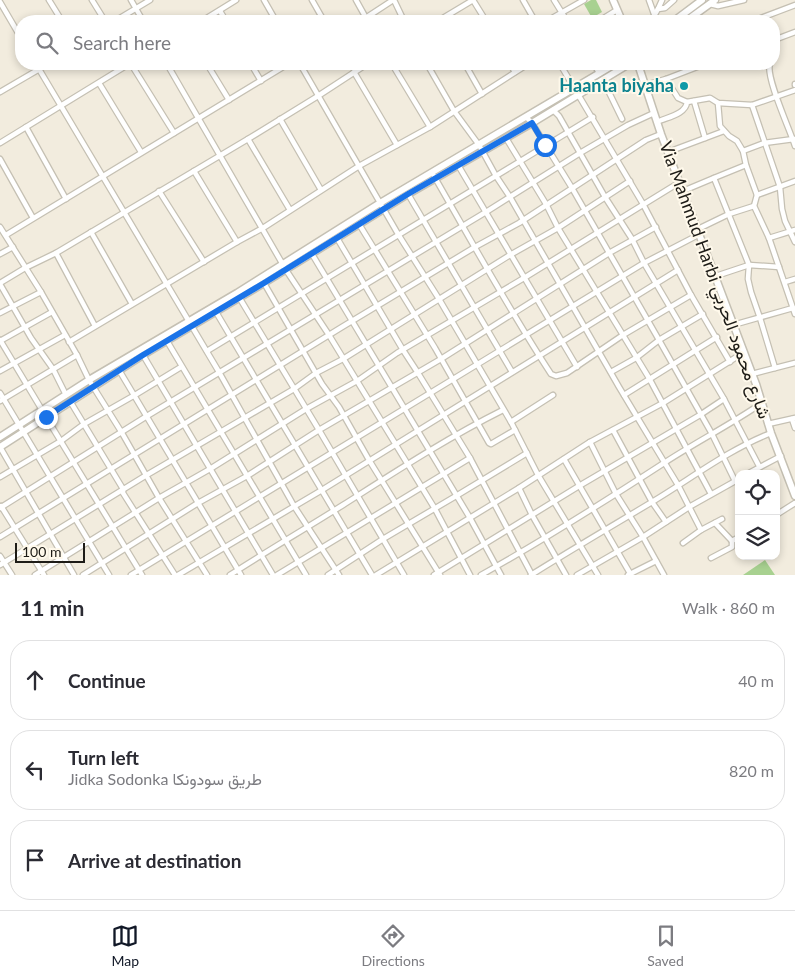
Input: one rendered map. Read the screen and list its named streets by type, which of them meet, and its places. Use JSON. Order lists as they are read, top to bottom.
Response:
{
  "streets": {
    "main road": ["Via Mahmud Harbi شارع محمود الحربي"]
  },
  "places": ["Haanta biyaha"],
  "scale_bar": "100 m",
  "page": {
    "search": "Search here",
    "scale": "100 m",
    "heading": ["11 min", "Walk · 860 m"],
    "list": [
      ["Continue", "40 m"],
      ["Turn left", "Jidka Sodonka طريق سودونكا", "820 m"],
      "Arrive at destination"
    ],
    "nav": ["Map", "Directions", "Saved"]
  }
}
